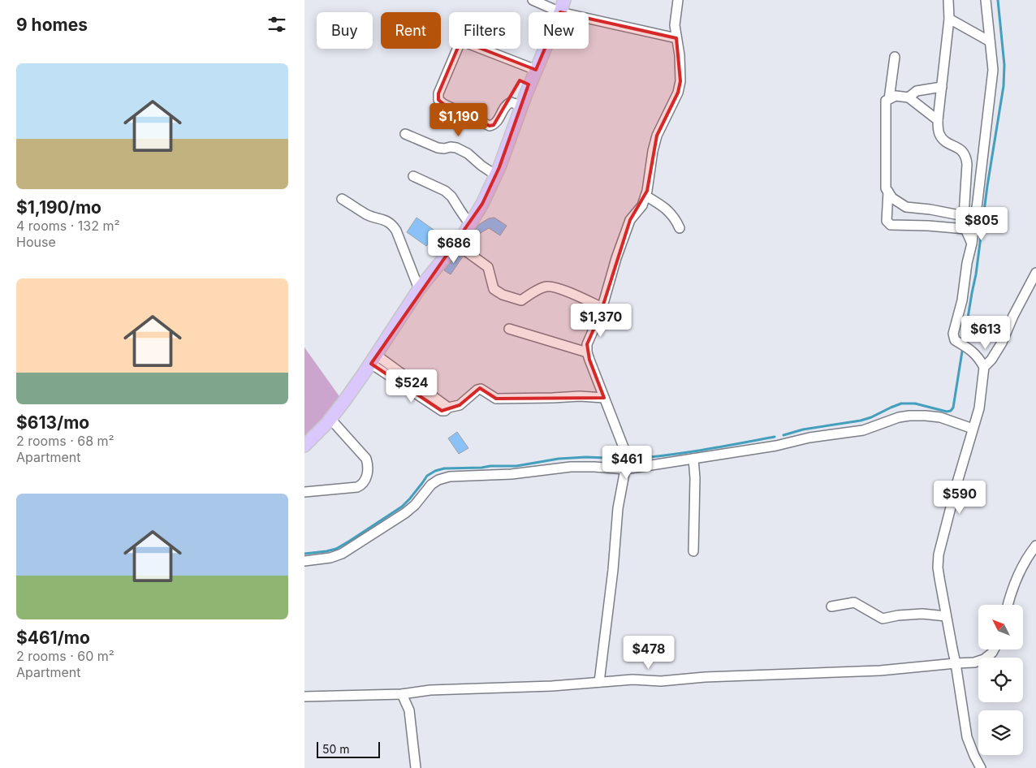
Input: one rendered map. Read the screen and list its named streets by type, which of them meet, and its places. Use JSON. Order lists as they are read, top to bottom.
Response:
{
  "scale_bar": "50 m",
  "north": "top left",
  "page": {
    "heading": "9 homes",
    "chip": [
      "Buy",
      "Rent",
      "Filters",
      "New"
    ],
    "list": [
      {
        "name": "$1,190/mo",
        "note": "4 rooms · 132 m² · House"
      },
      {
        "name": "$613/mo",
        "note": "2 rooms · 68 m² · Apartment"
      },
      {
        "name": "$461/mo",
        "note": "2 rooms · 60 m² · Apartment"
      }
    ],
    "price": [
      "$1,190",
      "$805",
      "$686",
      "$1,370",
      "$613",
      "$524",
      "$461",
      "$590",
      "$478"
    ],
    "scale": "50 m"
  }
}
